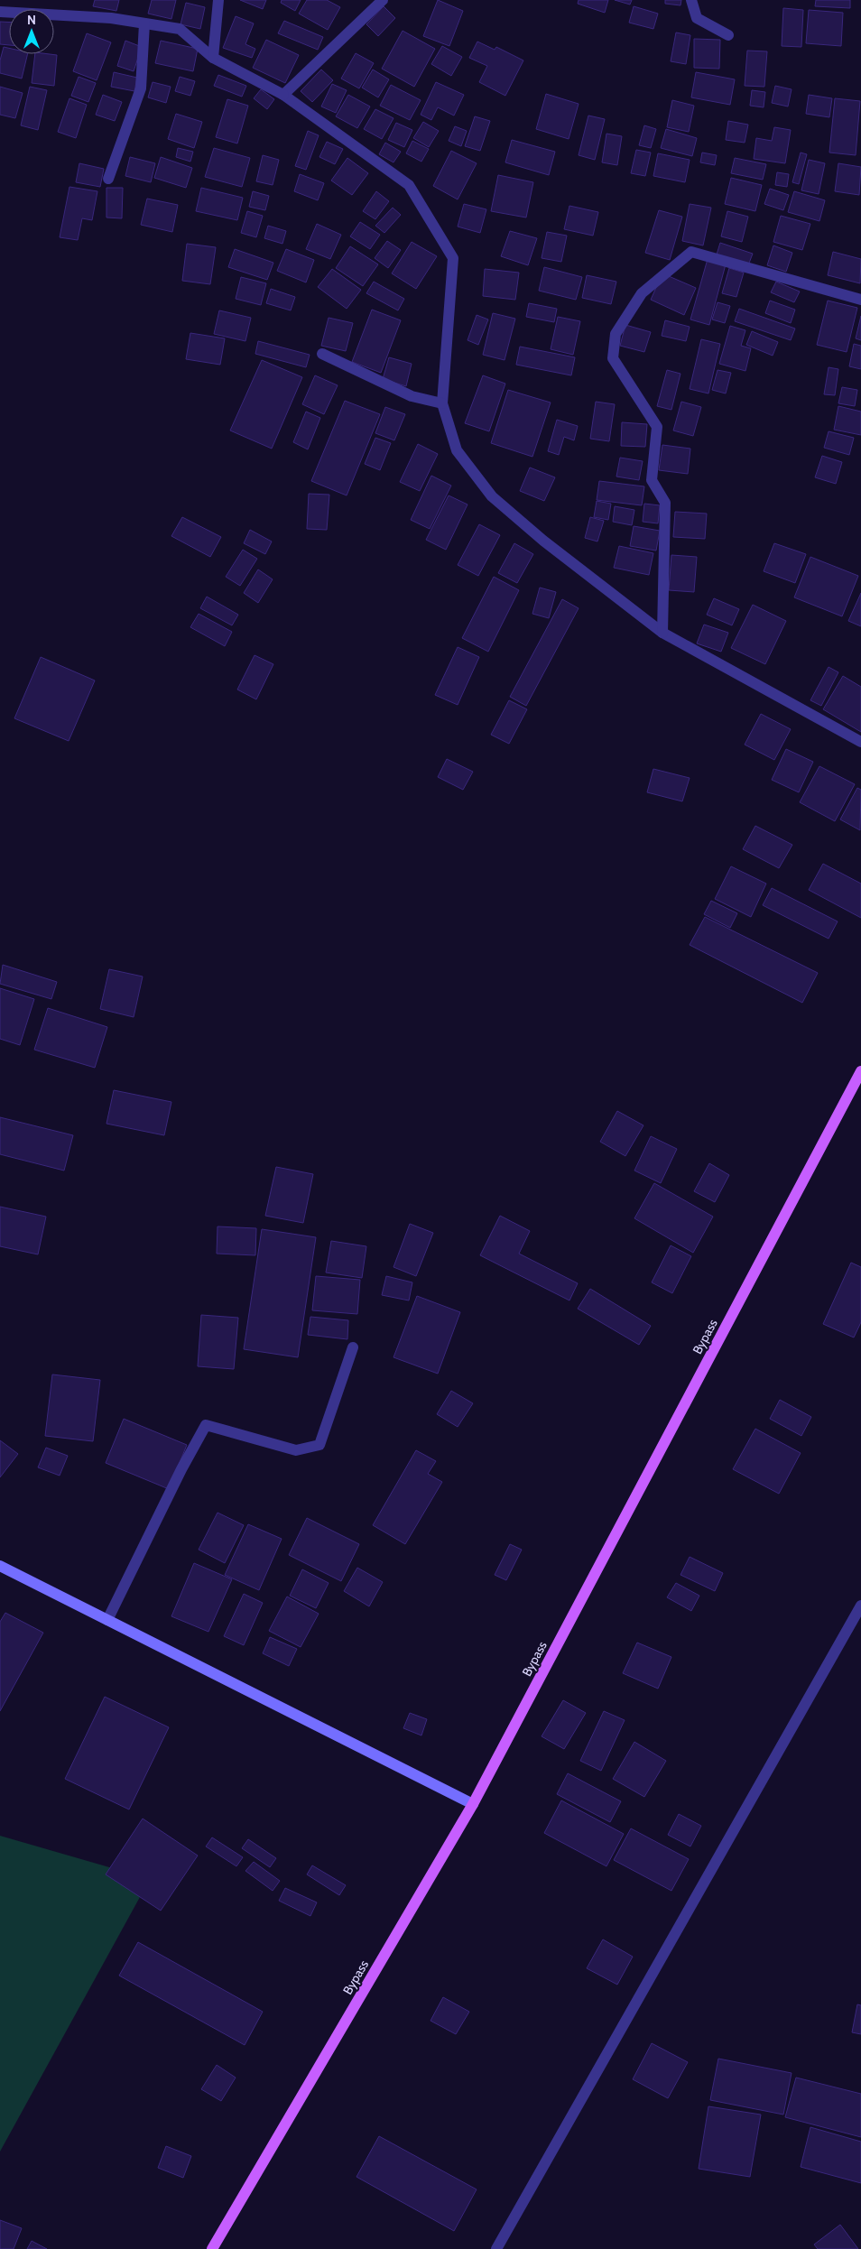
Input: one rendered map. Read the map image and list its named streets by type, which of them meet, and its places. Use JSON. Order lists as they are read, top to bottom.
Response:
{
  "streets": {
    "main road": ["Bypass"]
  },
  "north": "top"
}
